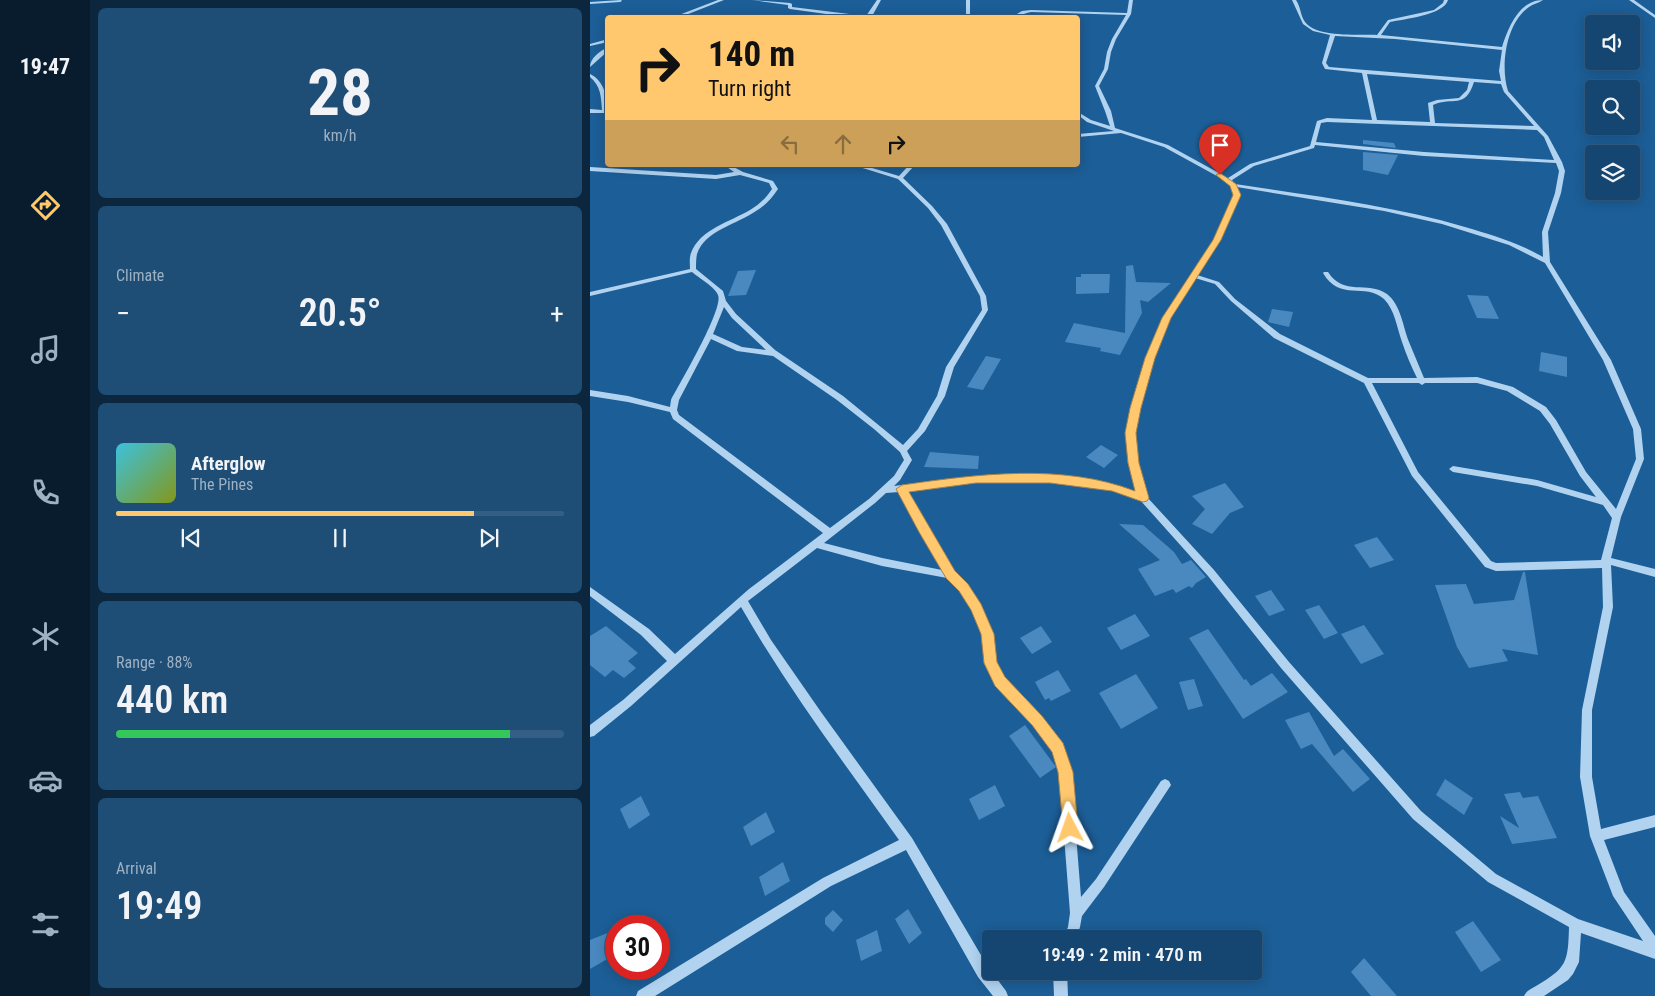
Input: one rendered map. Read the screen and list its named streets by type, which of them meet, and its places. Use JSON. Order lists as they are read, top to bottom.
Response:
{
  "page": {
    "tabs": "19:47",
    "tile": [
      ["28", "km/h"],
      "Climate",
      ["Range · 88%", "440 km"],
      ["Arrival", "19:49"]
    ],
    "turn": ["140 m", "Turn right"],
    "heat": ["−", "20.5°", "+"],
    "song": ["Afterglow", "The Pines"],
    "limit": "30",
    "trip": "19:49 · 2 min · 470 m"
  }
}
